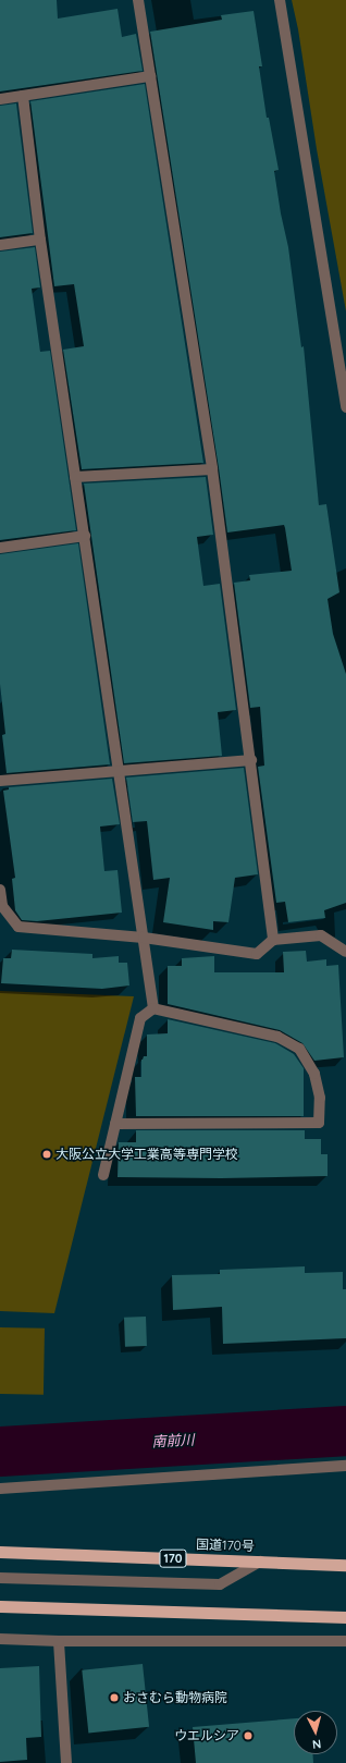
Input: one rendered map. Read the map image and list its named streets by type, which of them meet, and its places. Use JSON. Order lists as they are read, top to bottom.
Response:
{
  "streets": {
    "highway": ["国道170号", "170"]
  },
  "water": ["南前川"],
  "places": ["大阪公立大学工業高等専門学校", "おさむら動物病院", "ウエルシア"],
  "north": "bottom"
}
